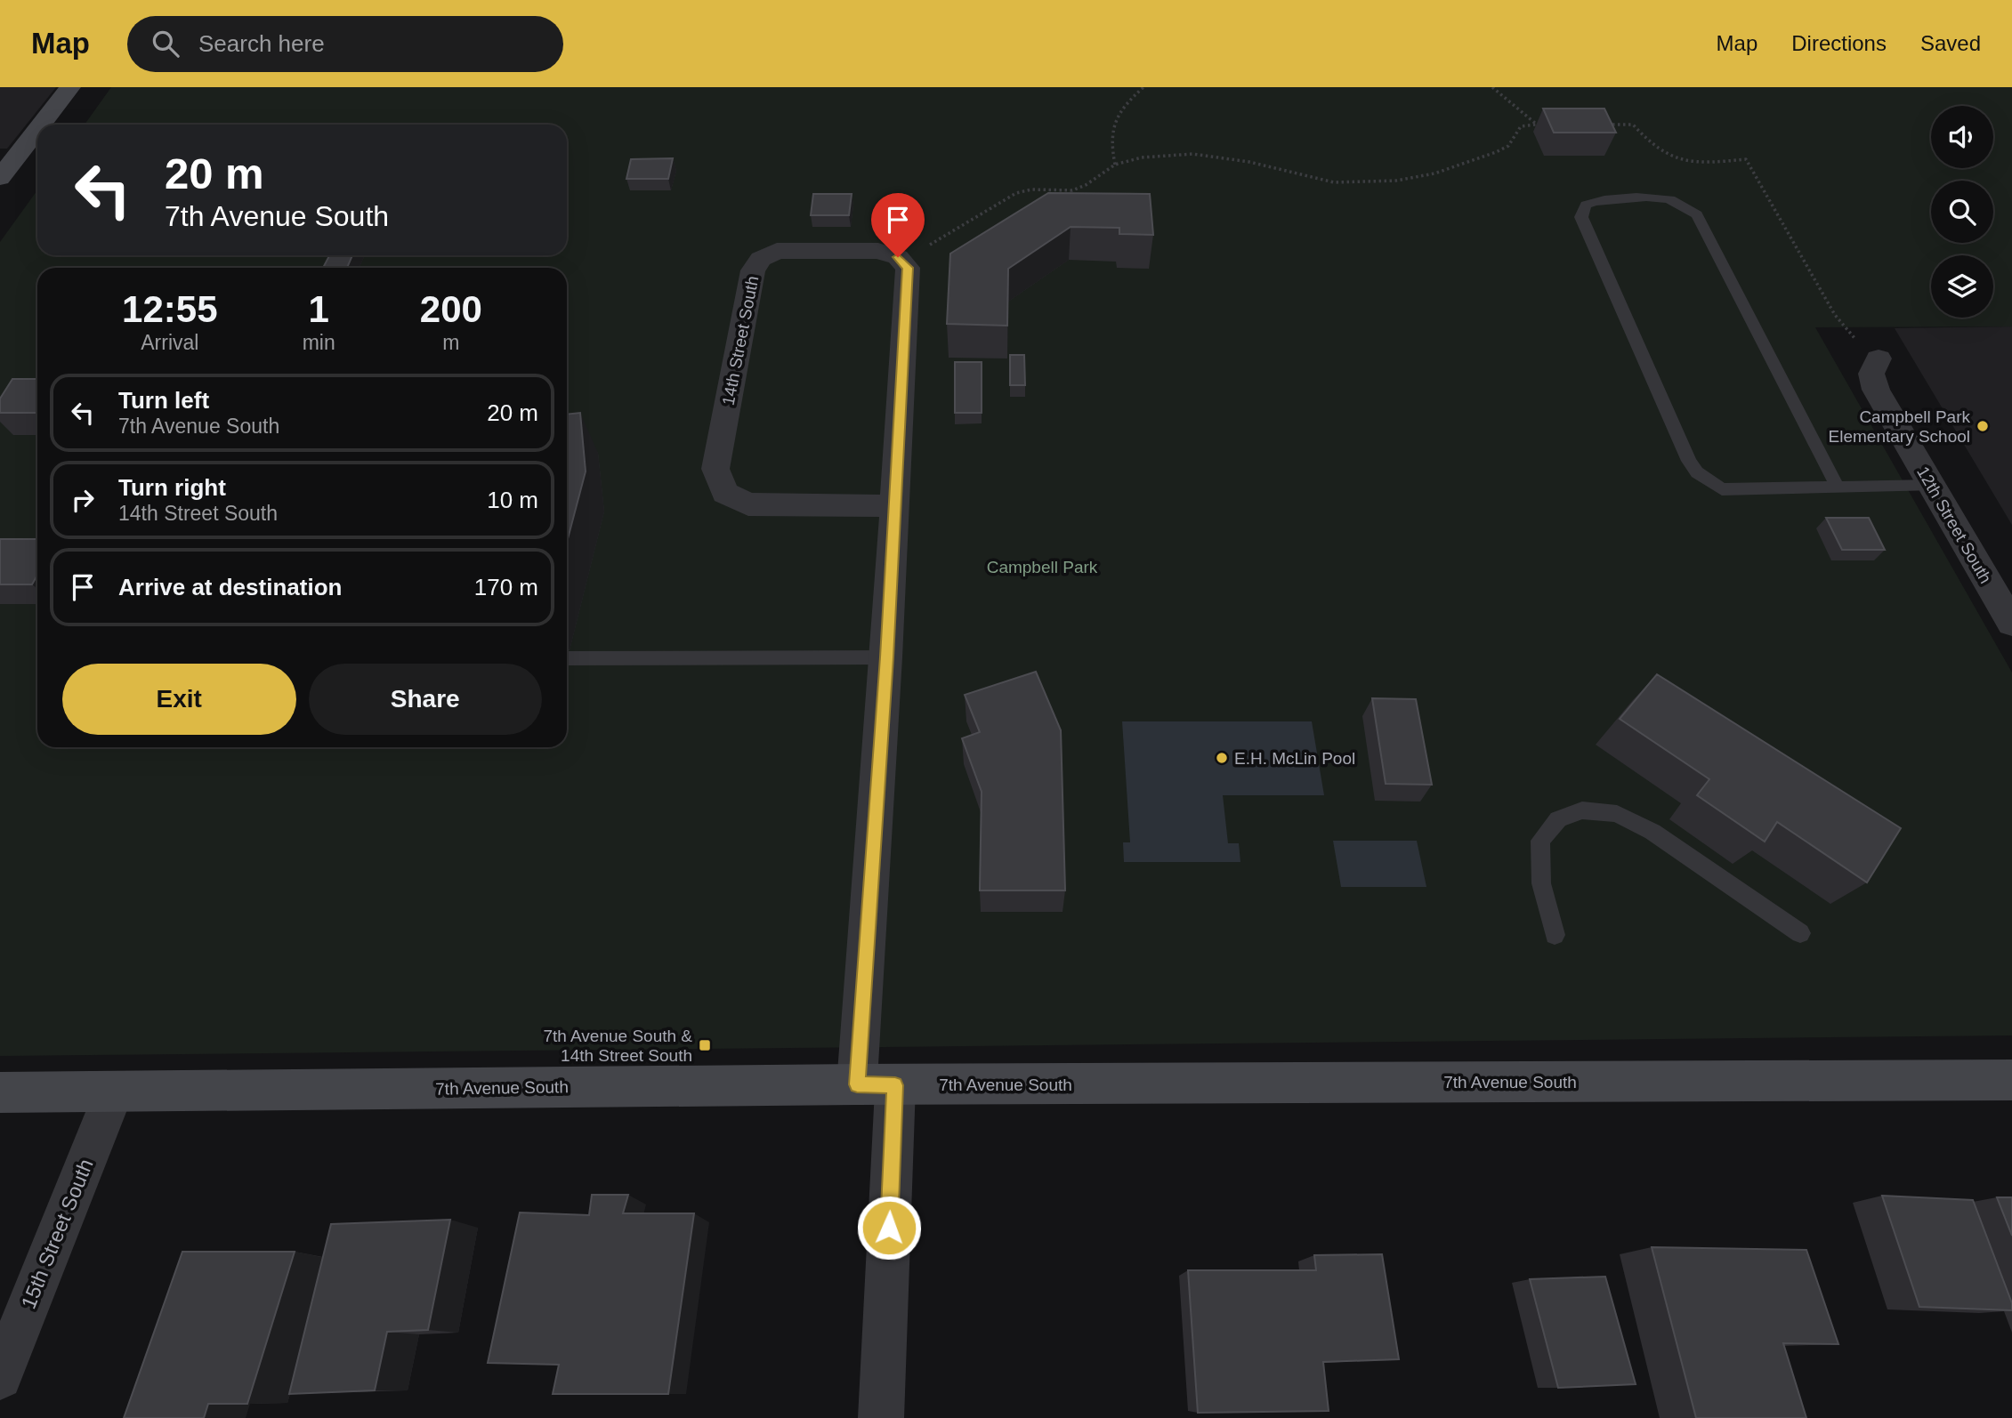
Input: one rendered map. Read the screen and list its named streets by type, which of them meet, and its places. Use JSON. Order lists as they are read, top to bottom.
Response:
{
  "streets": {
    "street": [
      "14th Street South",
      "12th Street South",
      "7th Avenue South",
      "15th Street South"
    ]
  },
  "crossings": [
    ["7th Avenue South", "15th Street South"]
  ],
  "parks": ["Campbell Park"],
  "places": {
    "other": ["Campbell Park Elementary School", "E.H. McLin Pool"],
    "transit": ["7th Avenue South & 14th Street South"]
  },
  "page": {
    "header": "Map",
    "search": "Search here",
    "nav": ["Map", "Directions", "Saved"],
    "turn": ["20 m", "7th Avenue South"],
    "eta": [
      "12:55",
      "Arrival",
      "1",
      "min",
      "200",
      "m"
    ],
    "list": [
      {
        "name": "Turn left",
        "note": "7th Avenue South",
        "value": "20 m"
      },
      {
        "name": "Turn right",
        "note": "14th Street South",
        "value": "10 m"
      },
      {
        "name": "Arrive at destination",
        "value": "170 m"
      }
    ],
    "buttons": ["Exit", "Share"]
  }
}
